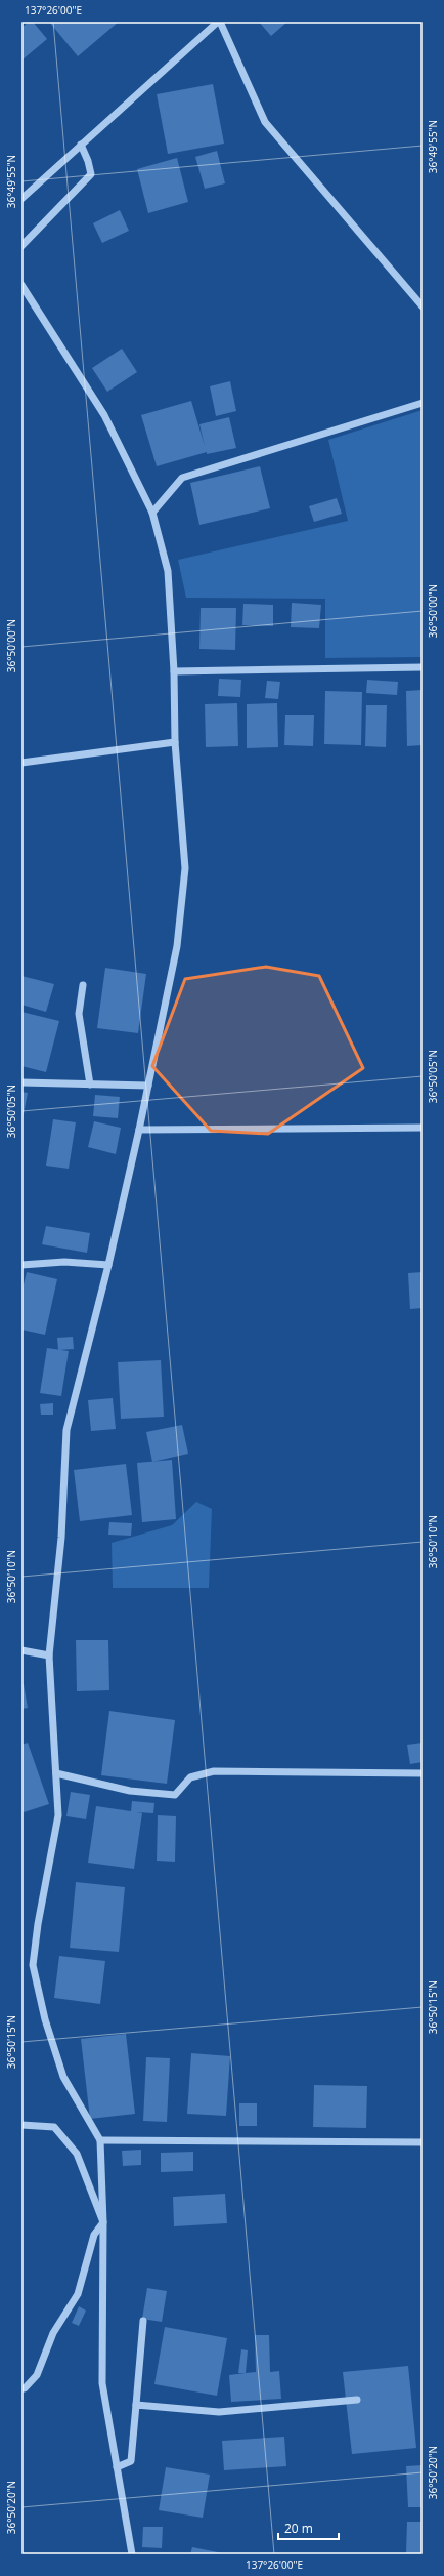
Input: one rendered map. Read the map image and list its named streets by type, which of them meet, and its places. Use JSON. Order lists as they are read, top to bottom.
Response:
{
  "scale_bar": "20 m",
  "coordinates": [
    "137°26'00\"E",
    "36°49'55\"N",
    "36°50'00\"N",
    "36°50'05\"N",
    "36°50'10\"N",
    "36°50'15\"N",
    "36°50'20\"N"
  ]
}
